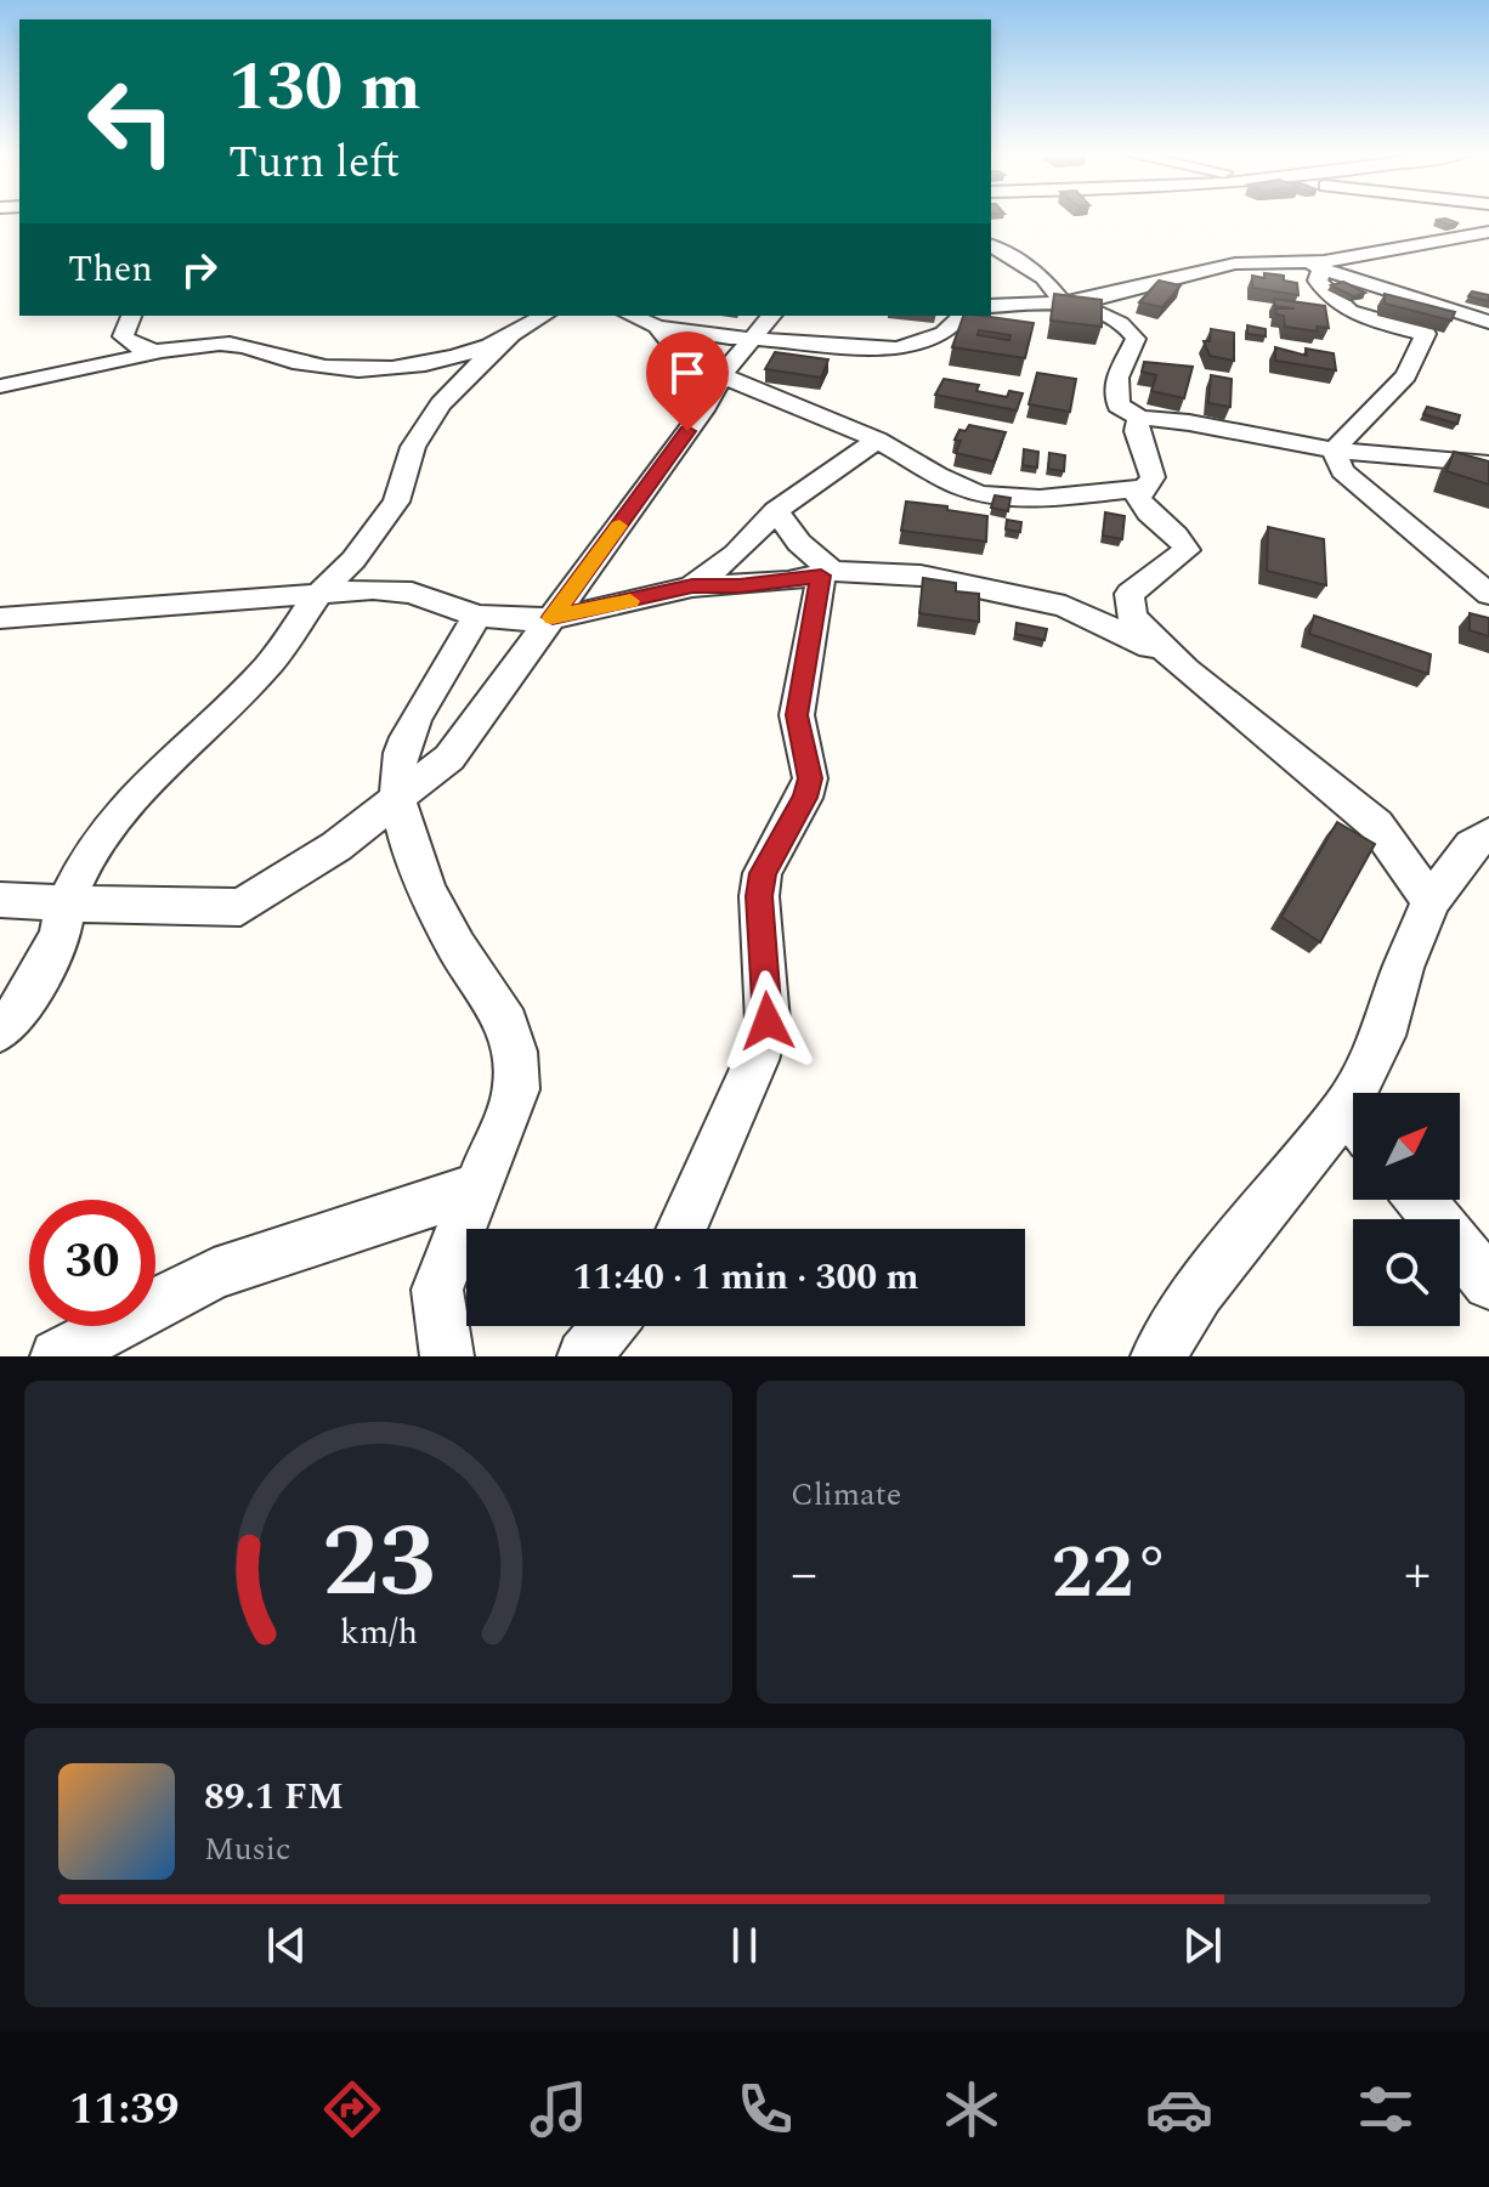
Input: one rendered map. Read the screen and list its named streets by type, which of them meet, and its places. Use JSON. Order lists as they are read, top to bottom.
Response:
{
  "north": "top right",
  "page": {
    "turn": ["130 m", "Turn left"],
    "then": "Then",
    "limit": "30",
    "trip": "11:40 · 1 min · 300 m",
    "tile": "Climate",
    "heat": ["−", "22°", "+"],
    "song": ["89.1 FM", "Music"],
    "tabs": "11:39",
    "gauge": ["23", "km/h"]
  }
}
